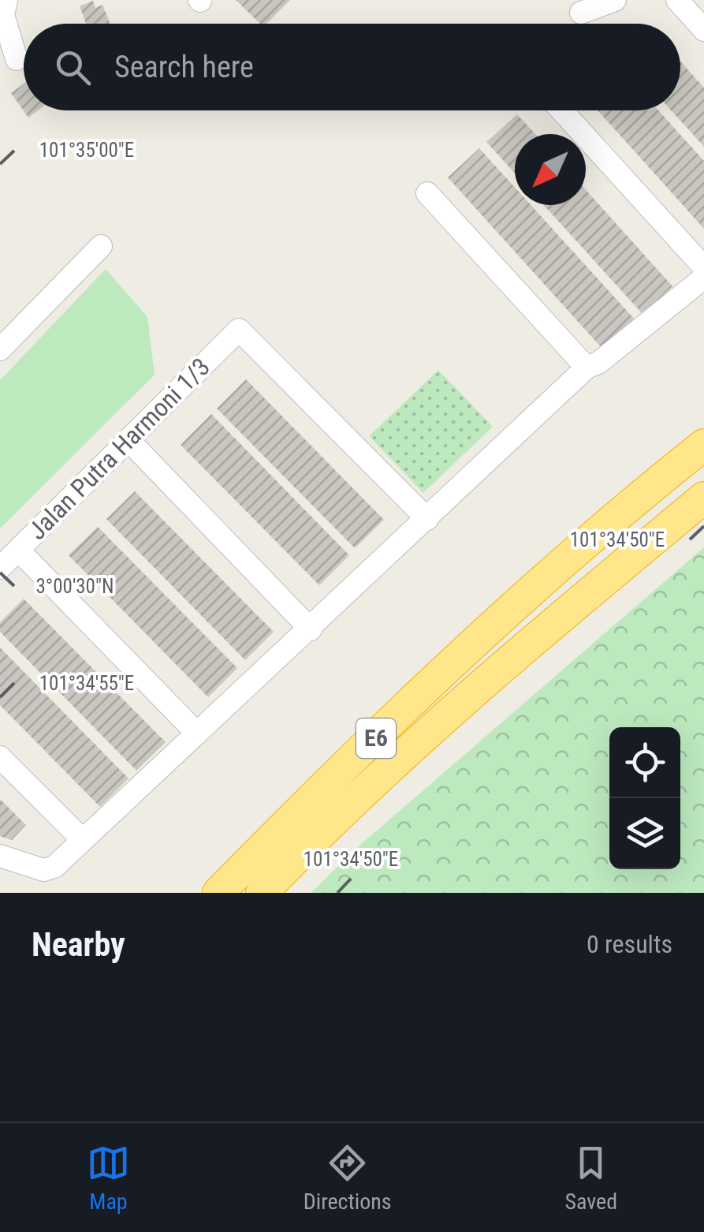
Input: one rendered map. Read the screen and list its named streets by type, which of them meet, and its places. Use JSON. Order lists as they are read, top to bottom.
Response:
{
  "streets": {
    "highway": ["E6"],
    "street": ["Jalan Putra Harmoni 1/3"]
  },
  "north": "bottom left",
  "page": {
    "search": "Search here",
    "heading": ["Nearby", "0 results"],
    "nav": ["Map", "Directions", "Saved"]
  },
  "coordinates": [
    "101°35'00\"E",
    "101°34'50\"E",
    "3°00'30\"N",
    "101°34'55\"E"
  ]
}
